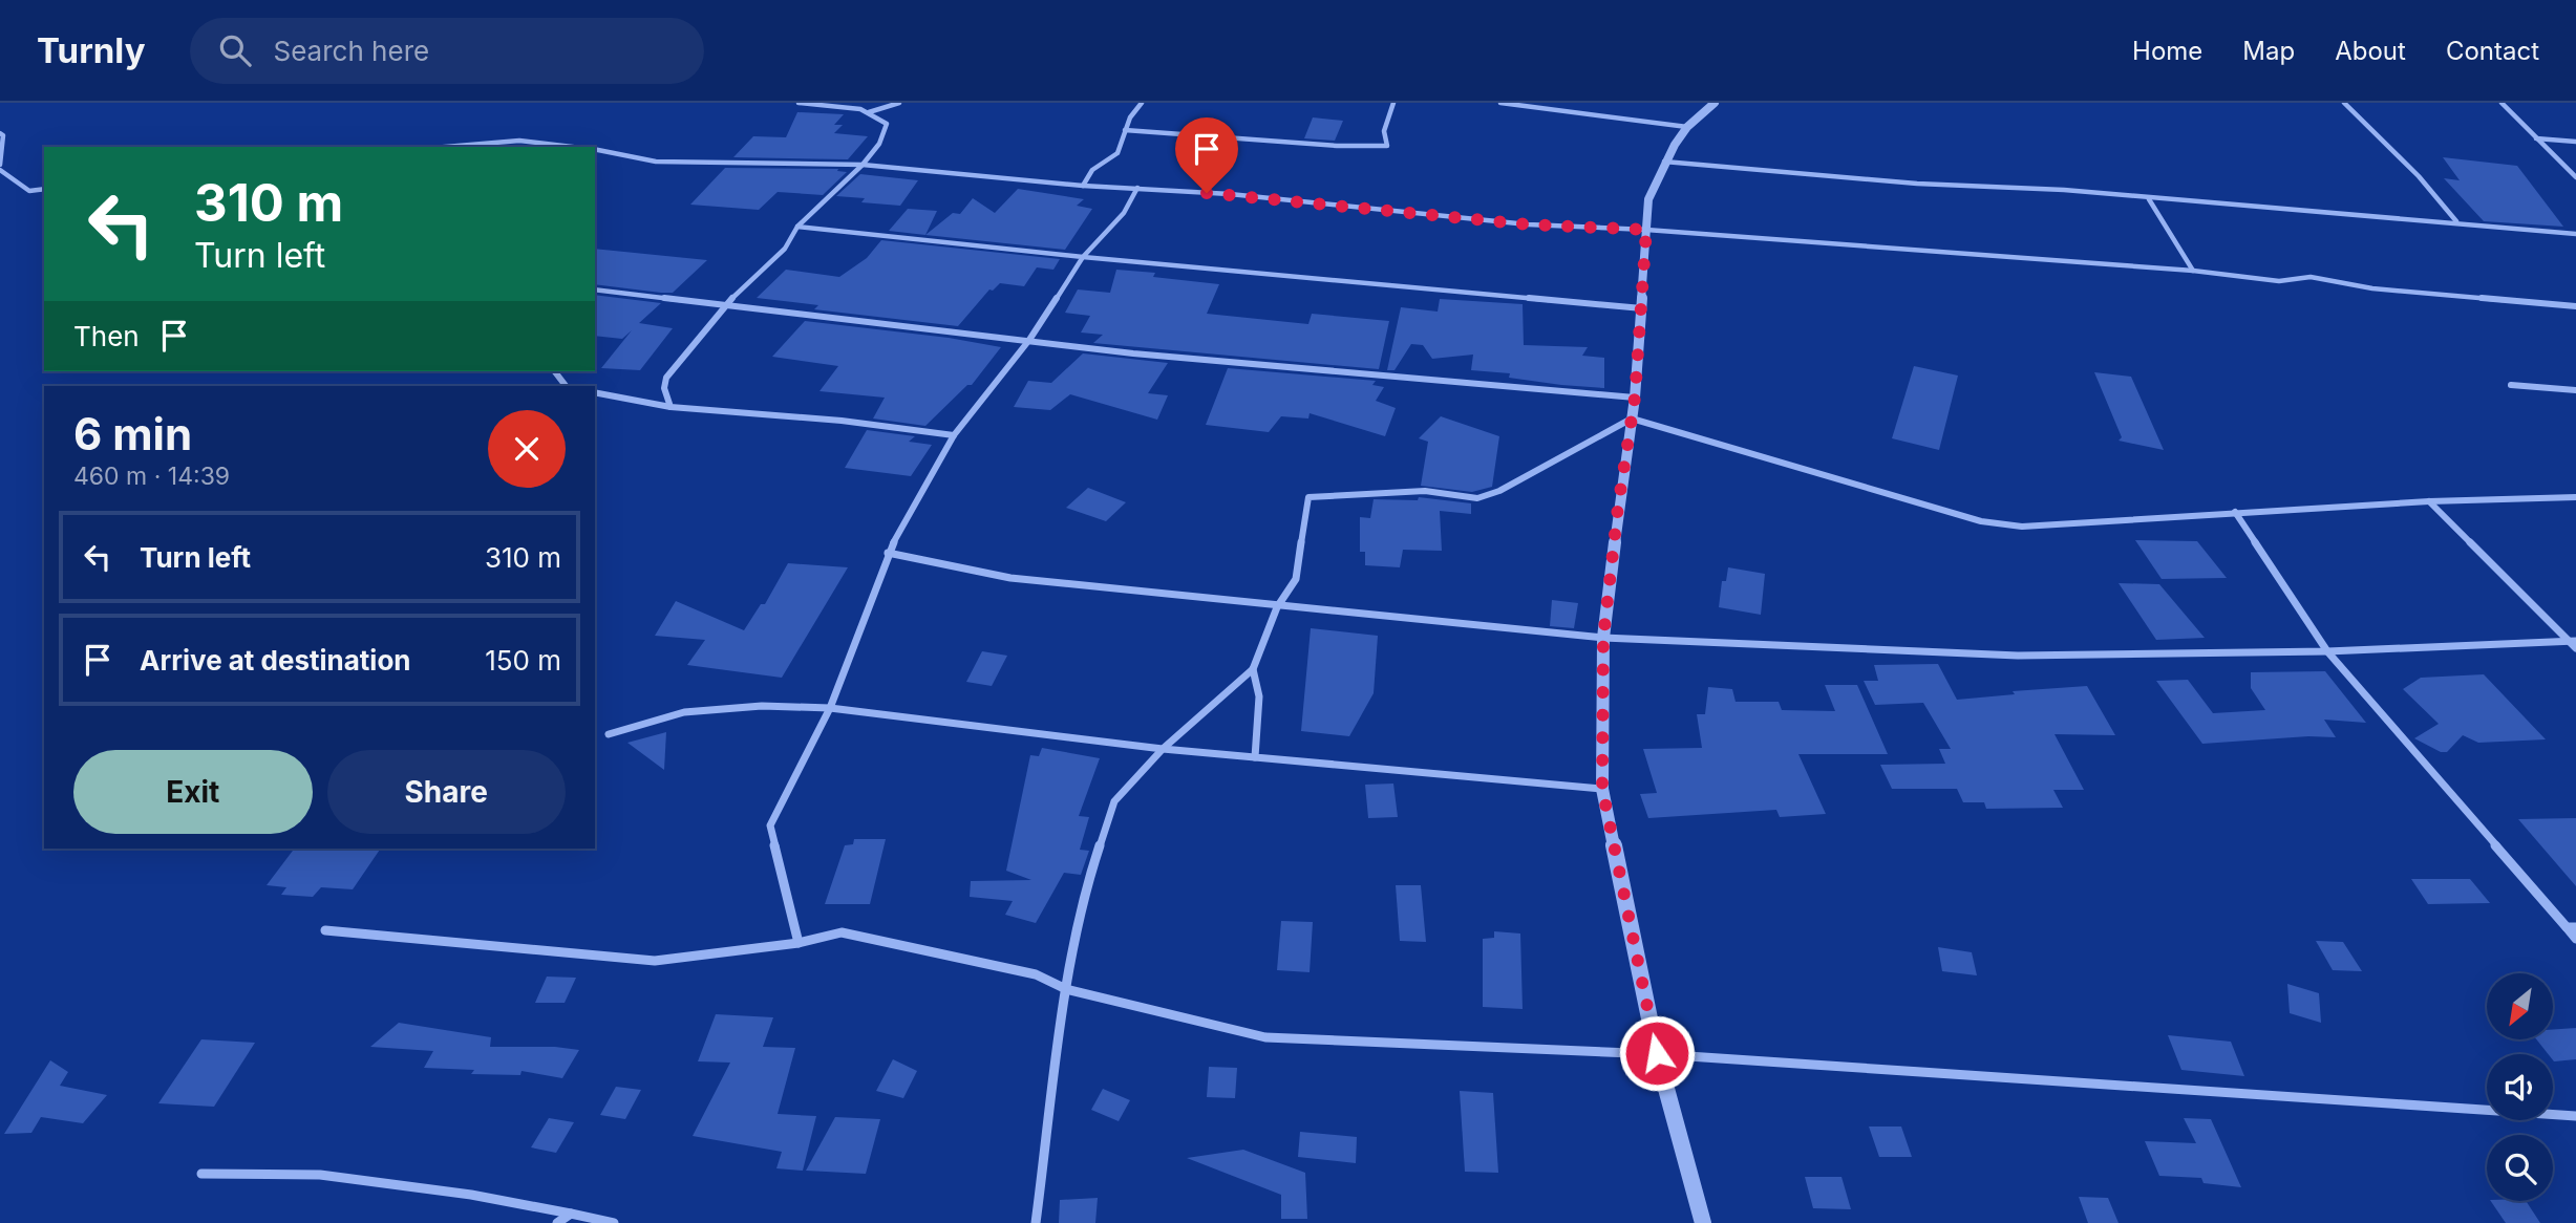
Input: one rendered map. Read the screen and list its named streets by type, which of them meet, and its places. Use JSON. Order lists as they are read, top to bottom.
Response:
{
  "north": "bottom left",
  "page": {
    "header": "Turnly",
    "search": "Search here",
    "nav": [
      "Home",
      "Map",
      "About",
      "Contact"
    ],
    "turn": ["310 m", "Turn left"],
    "then": "Then",
    "heading": ["6 min", "460 m · 14:39"],
    "list": [
      {
        "name": "Turn left",
        "value": "310 m"
      },
      {
        "name": "Arrive at destination",
        "value": "150 m"
      }
    ],
    "buttons": ["Exit", "Share"]
  }
}
